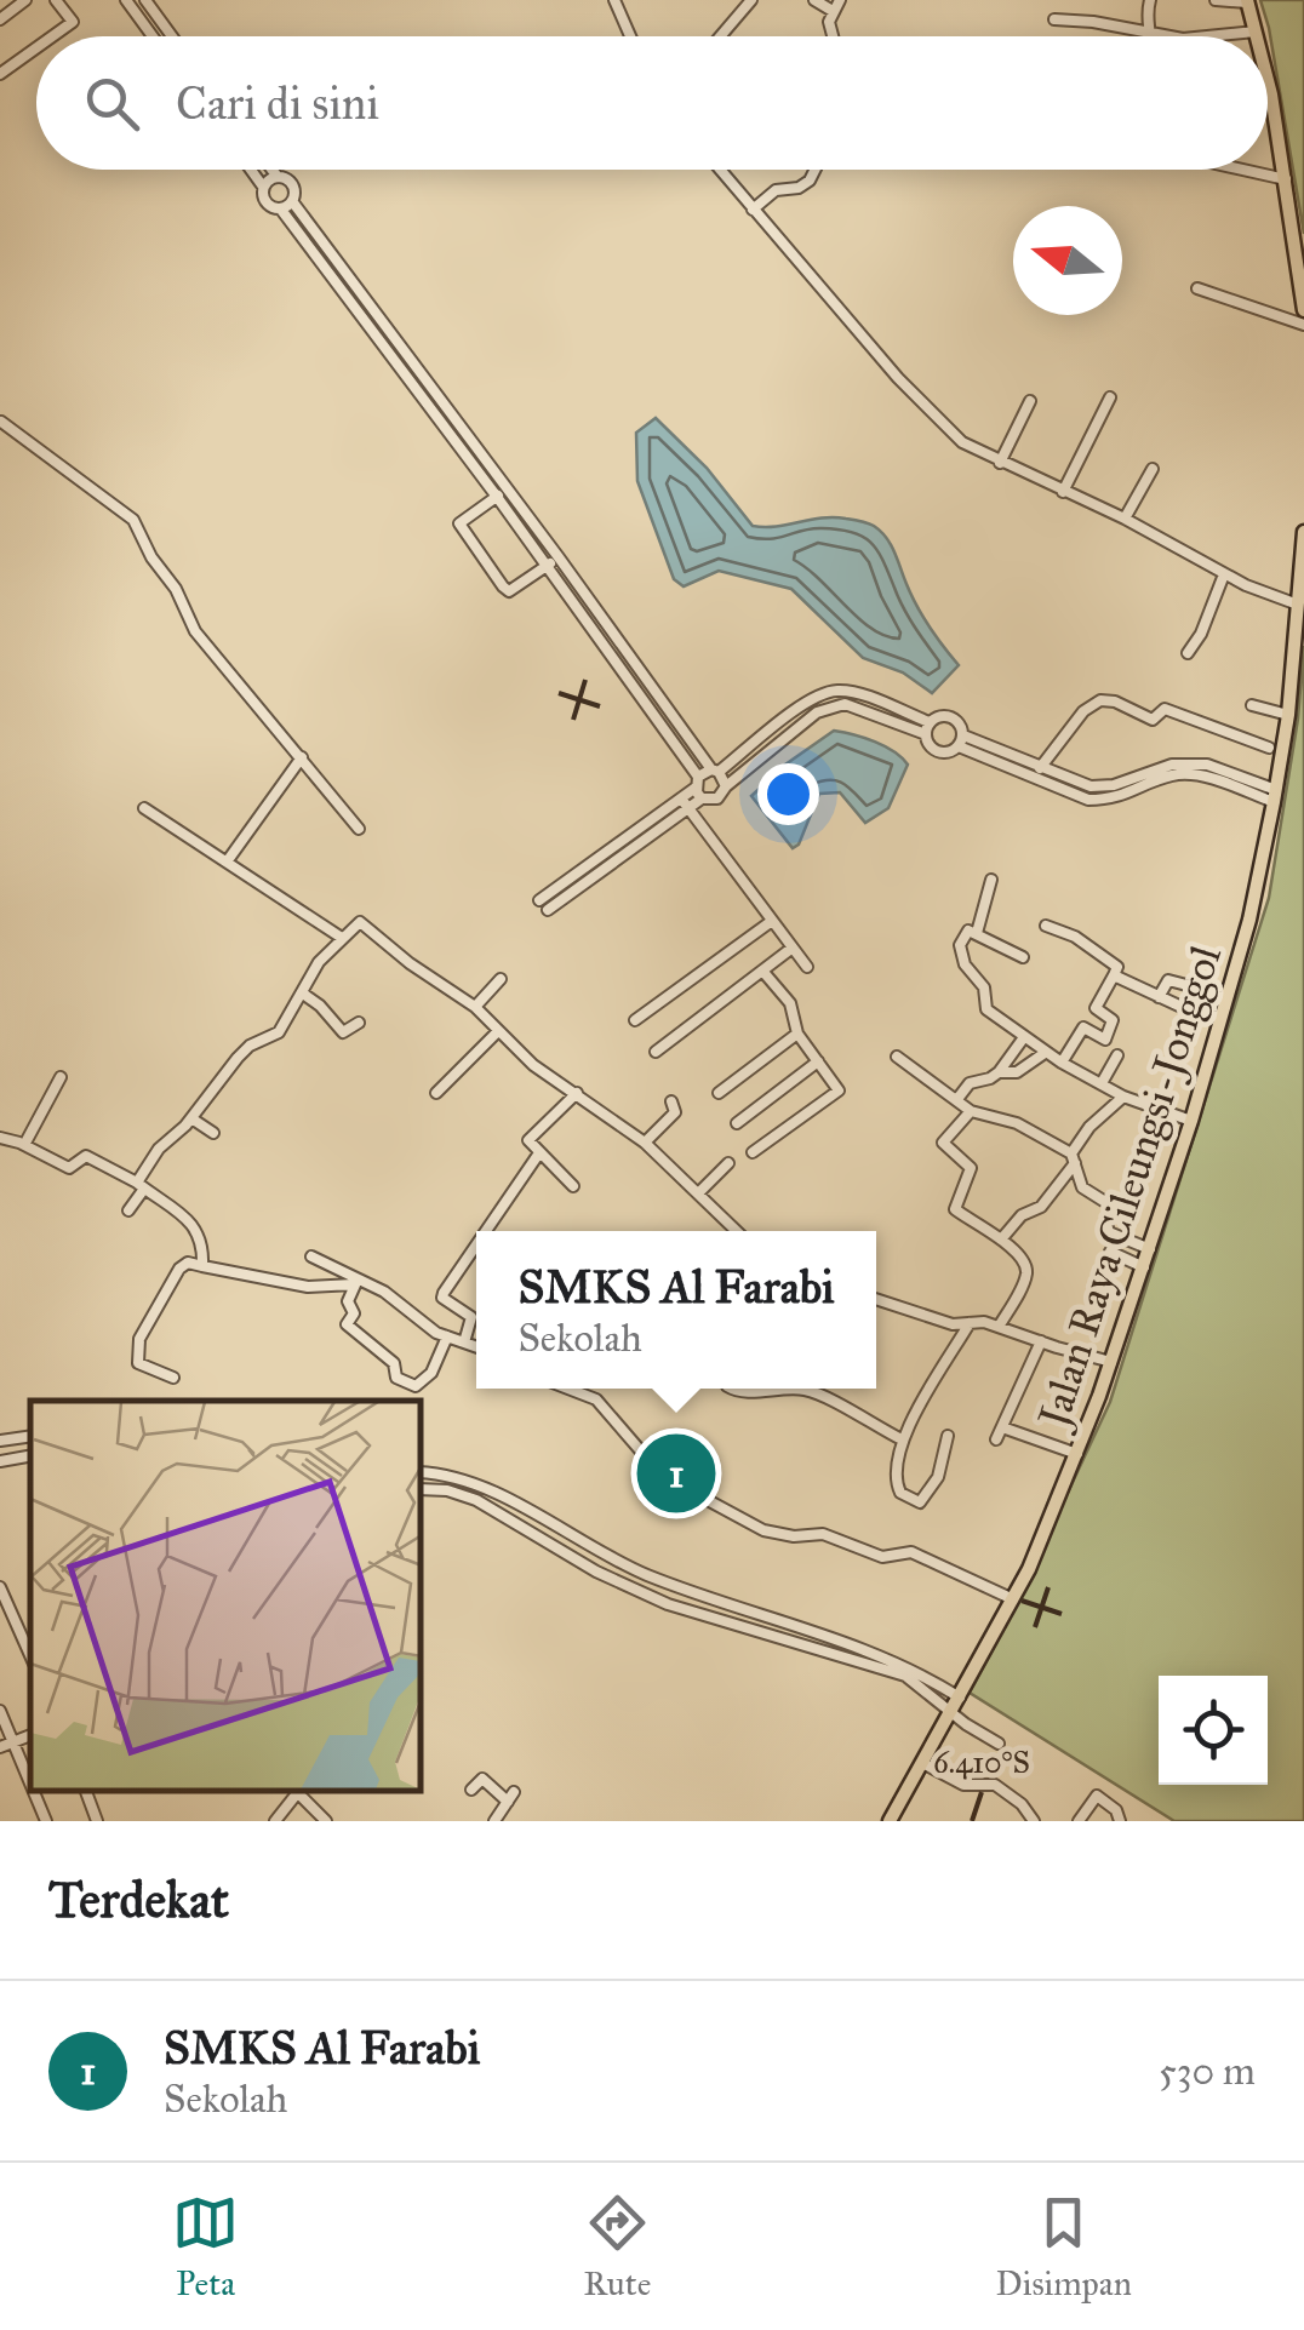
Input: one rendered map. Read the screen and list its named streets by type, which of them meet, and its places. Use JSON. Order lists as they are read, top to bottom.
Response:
{
  "streets": {
    "main road": ["Jalan Raya Cileungsi-Jonggol"]
  },
  "north": "left",
  "page": {
    "search": "Cari di sini",
    "popup": ["SMKS Al Farabi", "Sekolah"],
    "pins": "1",
    "heading": "Terdekat",
    "list": [
      {
        "mark": "1",
        "name": "SMKS Al Farabi",
        "note": "Sekolah",
        "value": "530 m"
      }
    ],
    "nav": ["Peta", "Rute", "Disimpan"]
  },
  "coordinates": ["6.410°S"]
}
